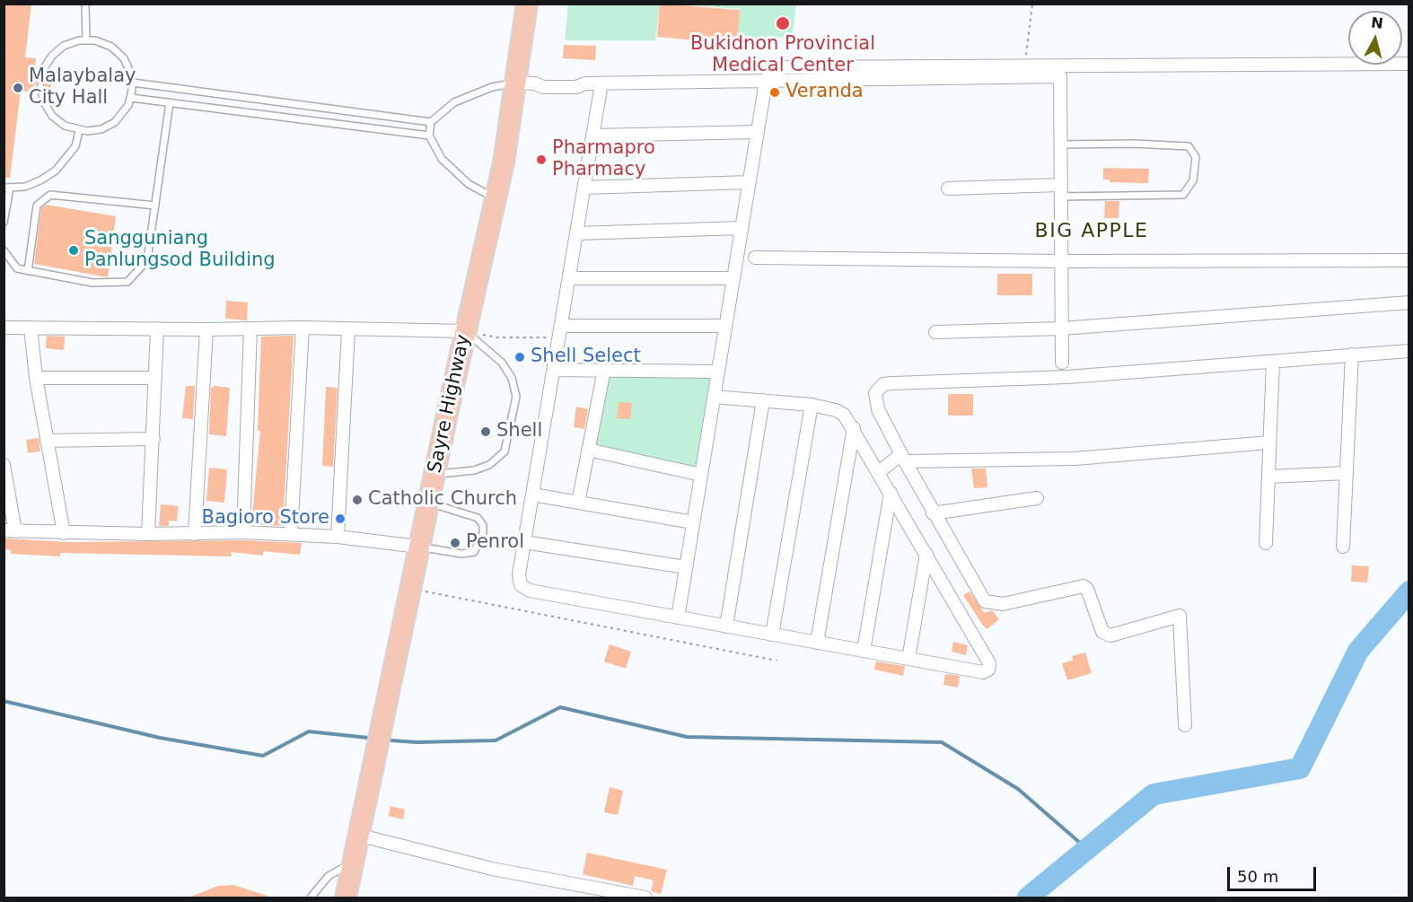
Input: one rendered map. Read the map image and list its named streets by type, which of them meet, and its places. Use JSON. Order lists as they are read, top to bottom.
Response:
{
  "streets": {
    "highway": ["Sayre Highway"]
  },
  "districts": ["BIG APPLE"],
  "places": [
    "Bukidnon Provincial Medical Center",
    "Malaybalay City Hall",
    "Veranda",
    "Pharmapro Pharmacy",
    "Sangguniang Panlungsod Building",
    "Shell Select",
    "Shell",
    "Catholic Church",
    "Bagioro Store",
    "Penrol"
  ],
  "scale_bar": "50 m",
  "north": "top"
}
